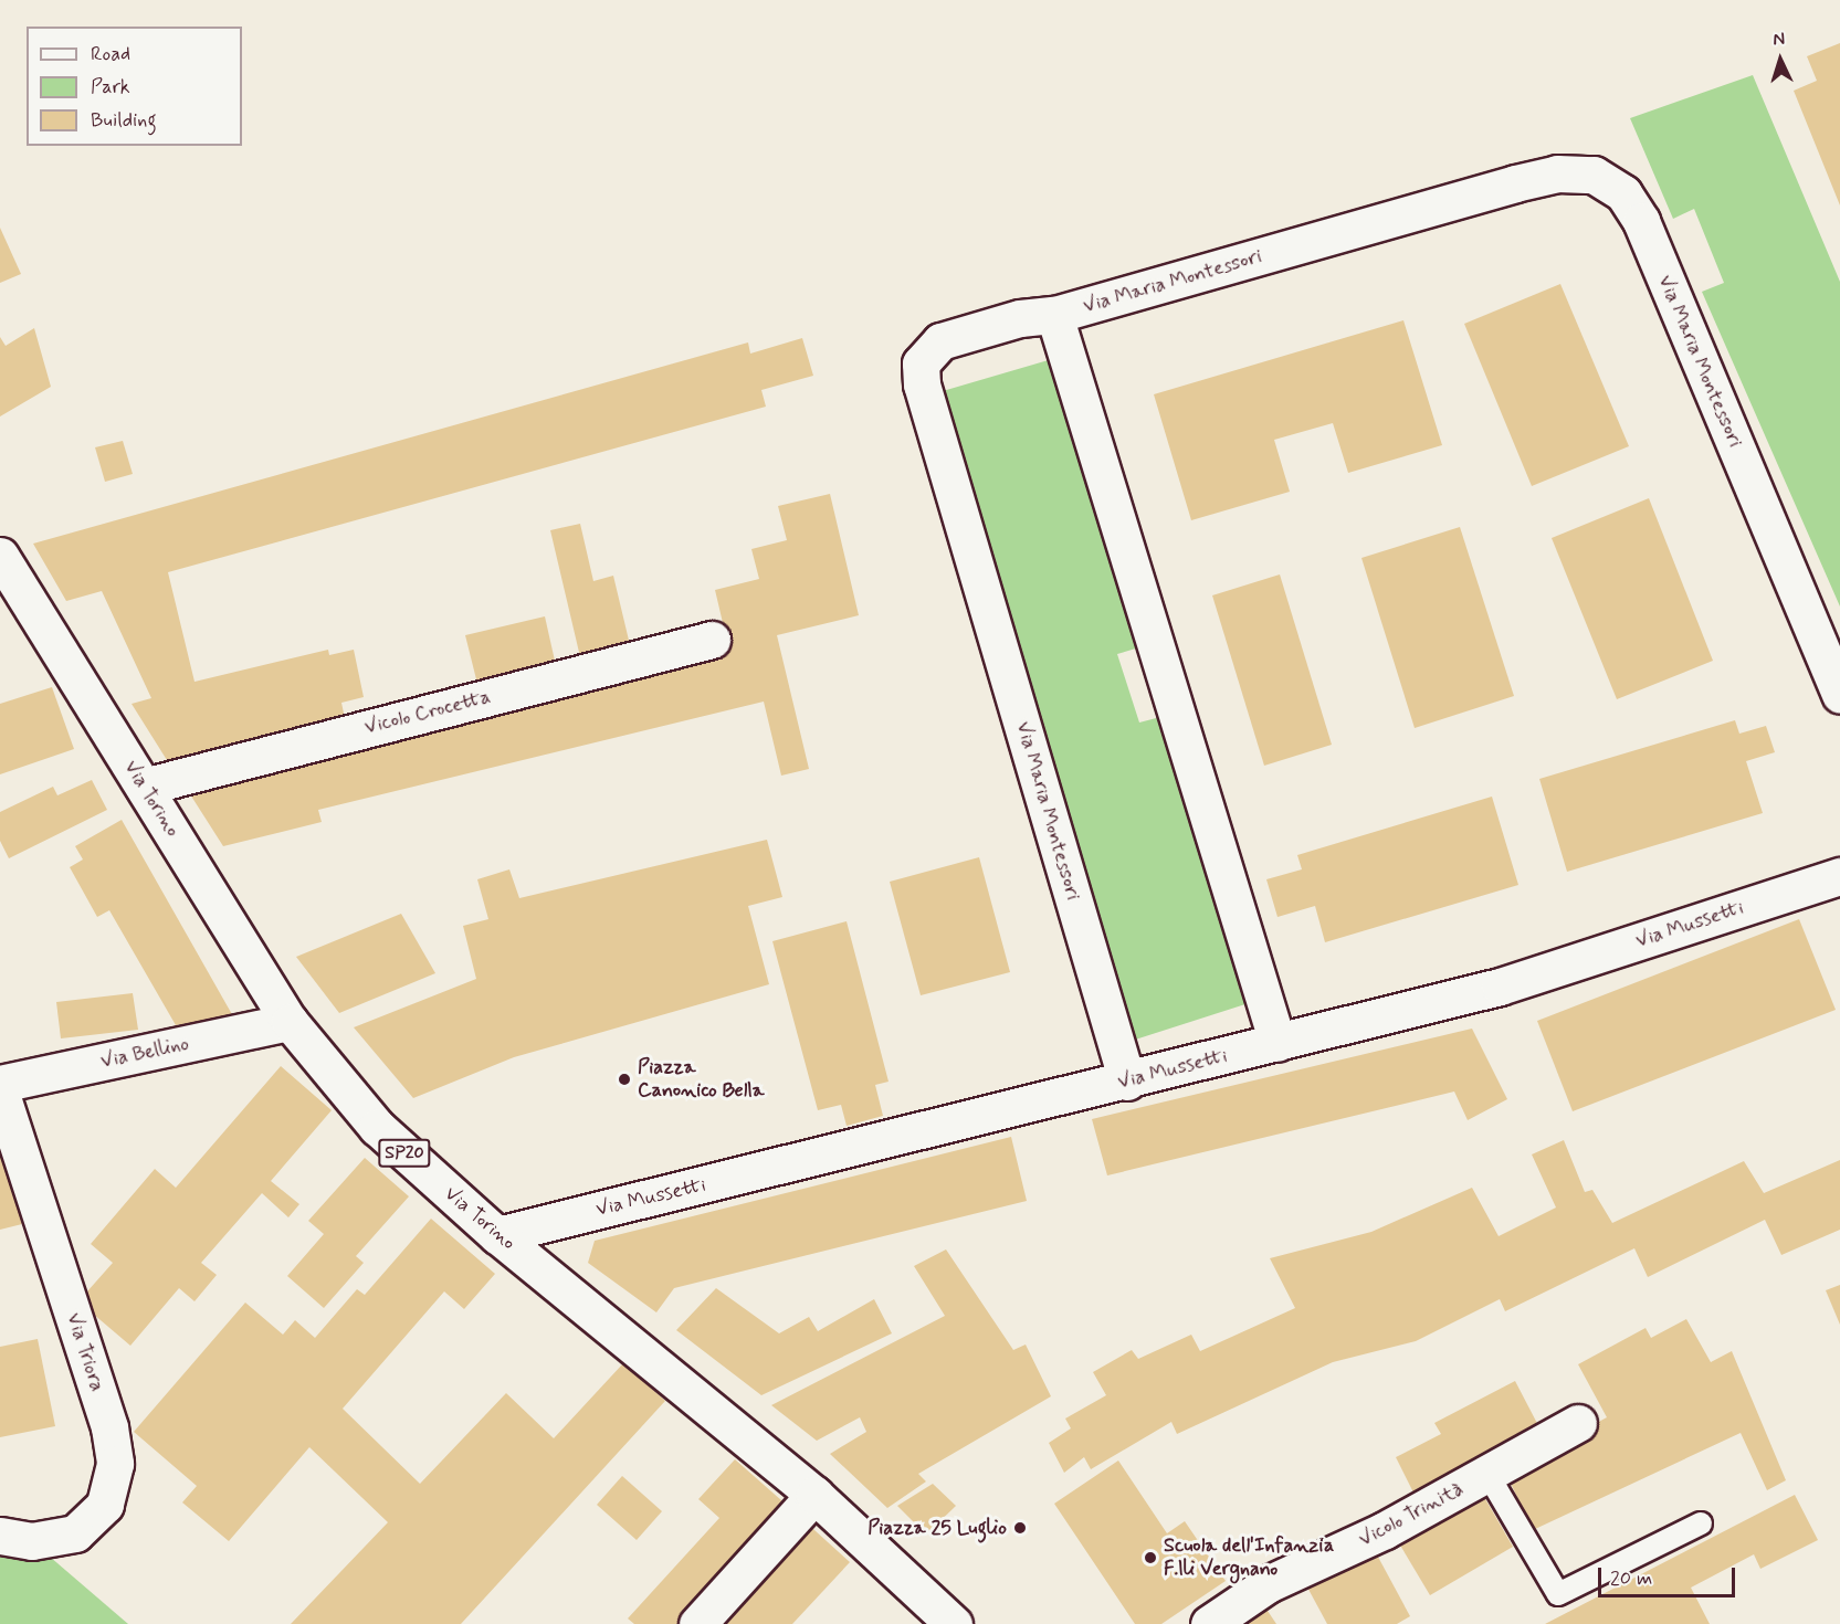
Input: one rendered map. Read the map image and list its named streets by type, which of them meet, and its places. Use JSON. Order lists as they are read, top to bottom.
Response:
{
  "streets": {
    "street": [
      "Via Maria Montessori",
      "Vicolo Crocetta",
      "Via Torino",
      "Via Mussetti",
      "Via Bellino",
      "SP20",
      "Via Triora",
      "Vicolo Trinità"
    ]
  },
  "crossings": [
    ["Via Maria Montessori", "Via Mussetti"],
    ["Vicolo Crocetta", "Via Torino"],
    ["Via Torino", "Via Mussetti"],
    ["Via Torino", "Via Bellino"]
  ],
  "places": ["Piazza Canonico Bella", "Piazza 25 Luglio", "Scuola dell'Infanzia F.lli Vergnano"],
  "legend": ["Road", "Park", "Building"],
  "scale_bar": "20 m",
  "north": "top"
}
